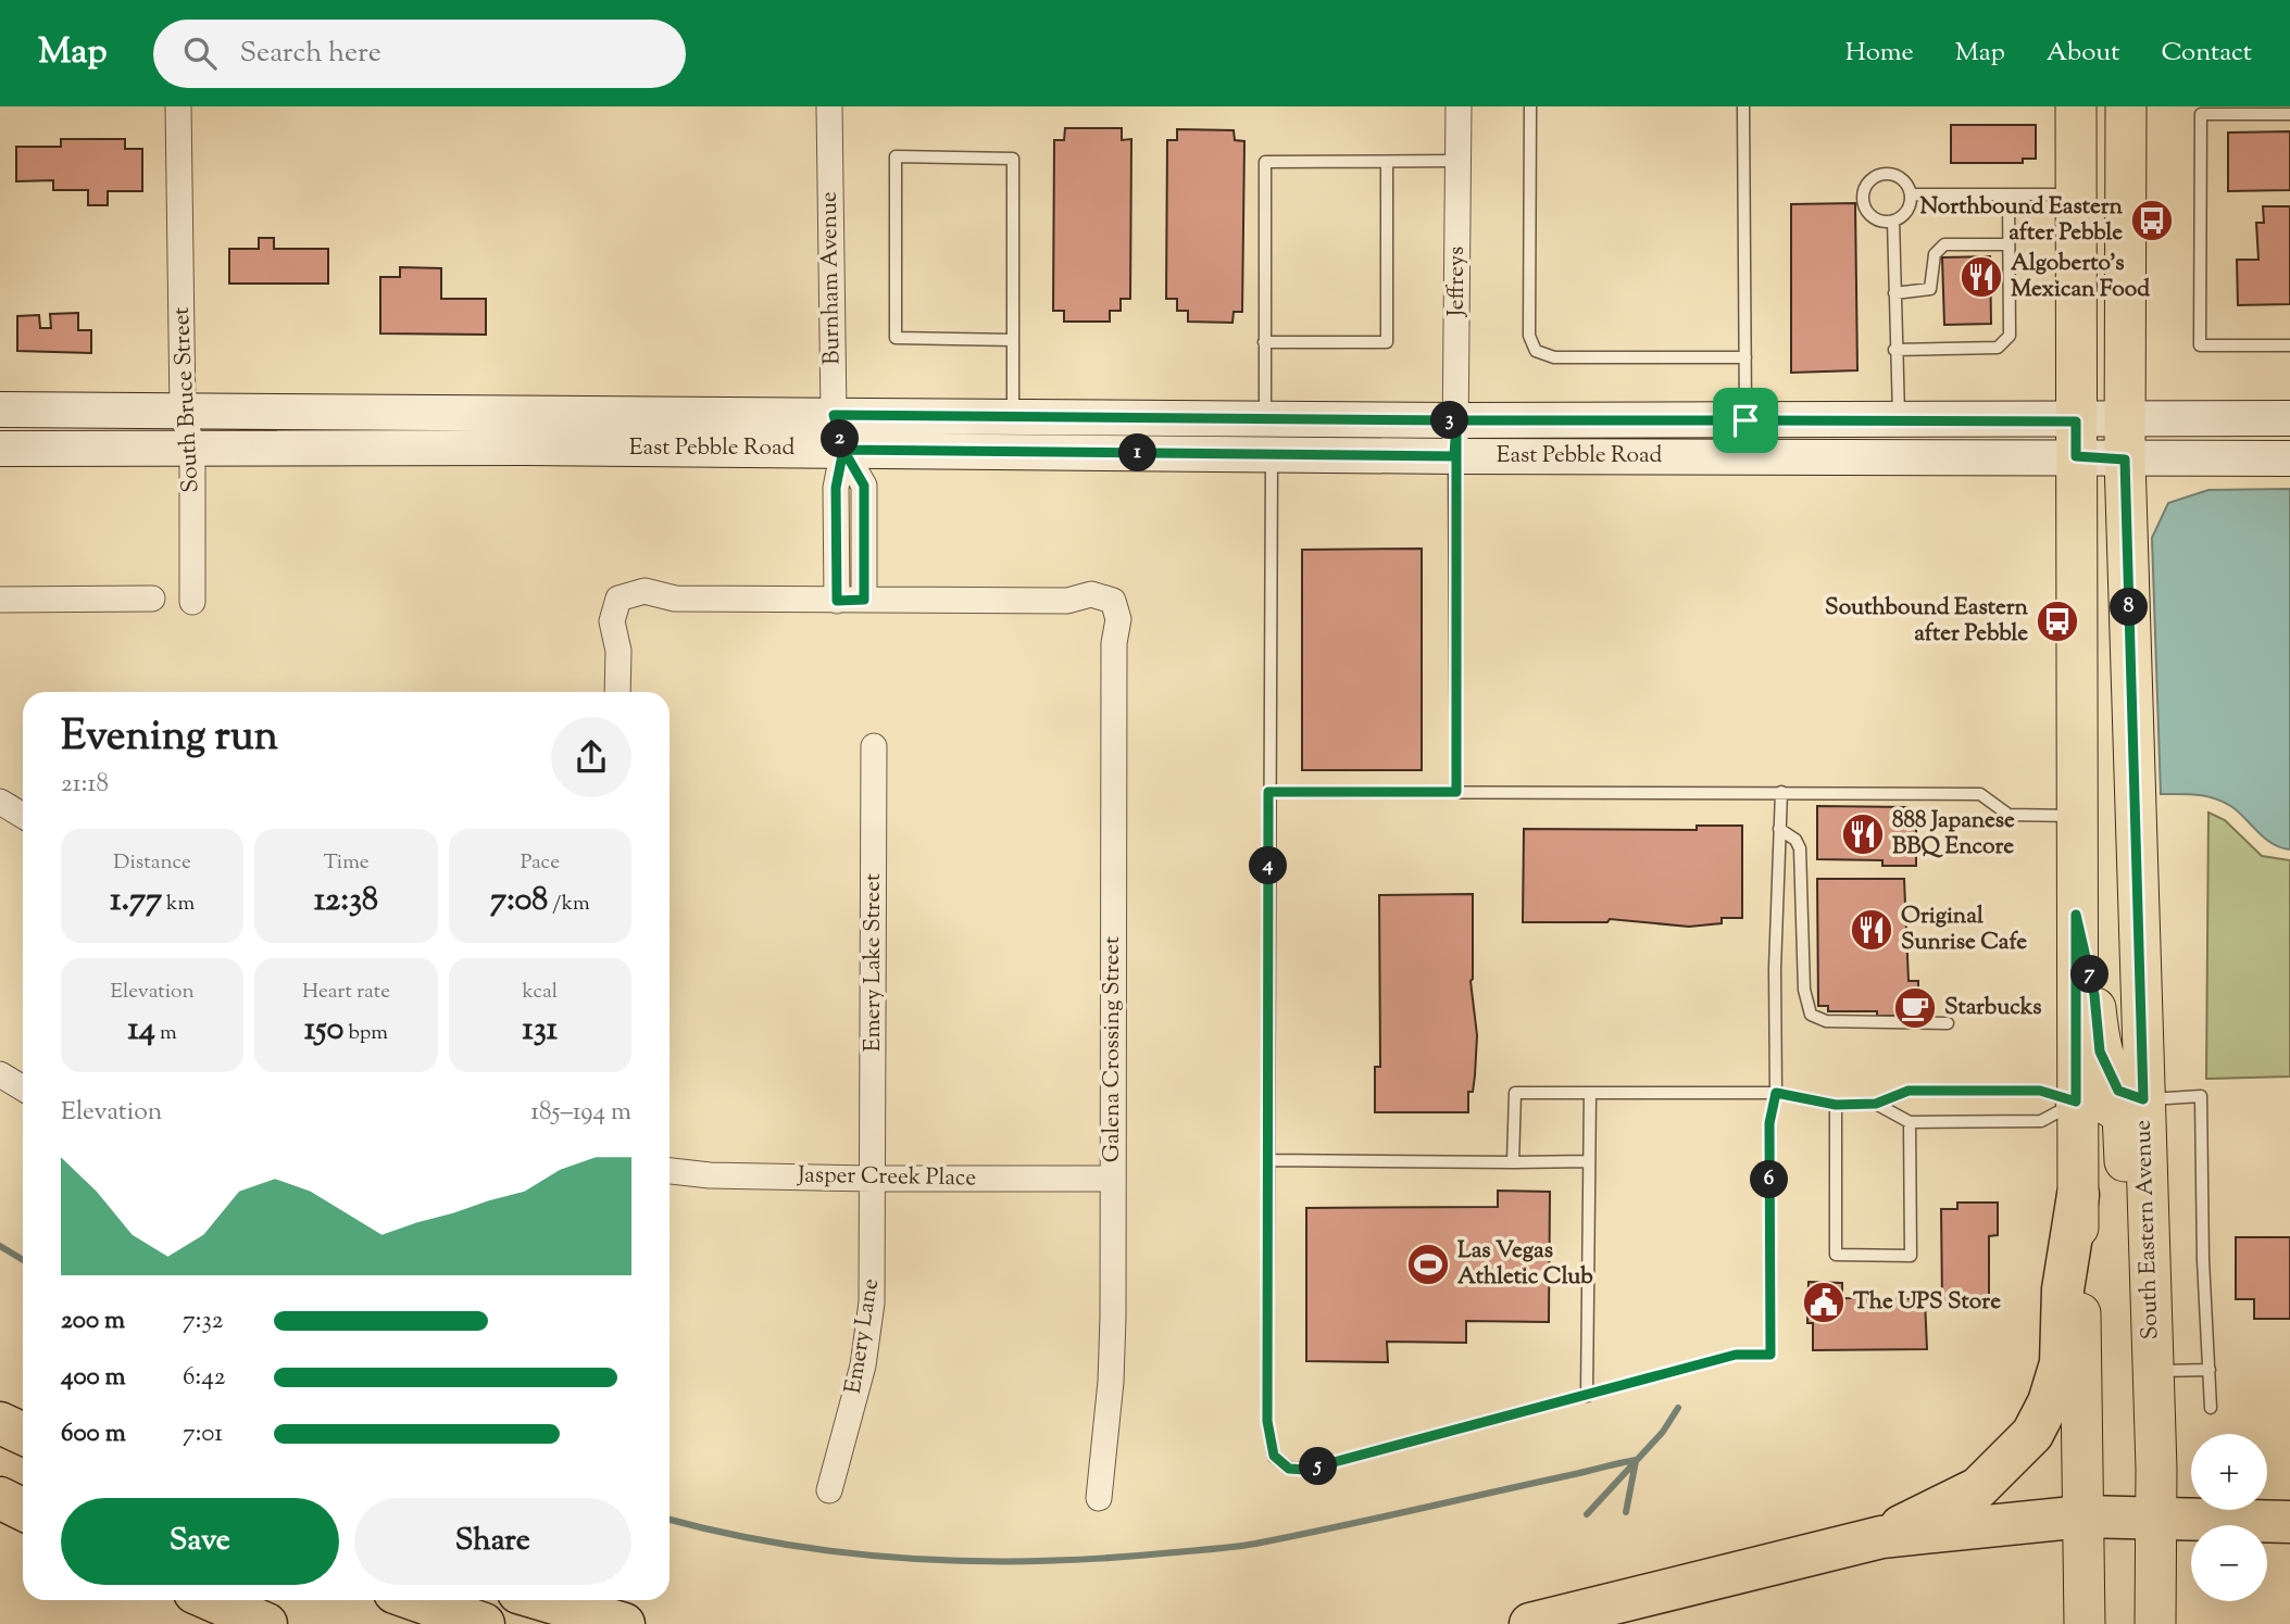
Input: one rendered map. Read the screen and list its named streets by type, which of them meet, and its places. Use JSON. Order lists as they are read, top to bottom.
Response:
{
  "streets": {
    "main road": ["East Pebble Road", "South Eastern Avenue"],
    "street": [
      "Burnham Avenue",
      "Jeffreys",
      "South Bruce Street",
      "Emery Lake Street",
      "Galena Crossing Street",
      "Jasper Creek Place",
      "Emery Lane"
    ]
  },
  "crossings": [
    ["Burnham Avenue", "East Pebble Road"],
    ["Jeffreys", "East Pebble Road"],
    ["South Bruce Street", "East Pebble Road"],
    ["East Pebble Road", "South Eastern Avenue"],
    ["Emery Lake Street", "Jasper Creek Place"],
    ["Emery Lake Street", "Emery Lane"],
    ["Galena Crossing Street", "Jasper Creek Place"],
    ["Jasper Creek Place", "Emery Lane"]
  ],
  "places": {
    "bus stop": ["Northbound Eastern after Pebble", "Southbound Eastern after Pebble"],
    "restaurant": ["Algoberto's Mexican Food", "888 Japanese BBQ Encore", "Original Sunrise Cafe"],
    "cafe": ["Starbucks"],
    "sports": ["Las Vegas Athletic Club"],
    "public building": ["The UPS Store"]
  },
  "page": {
    "header": "Map",
    "search": "Search here",
    "nav": [
      "Home",
      "Map",
      "About",
      "Contact"
    ],
    "pins": [
      "3",
      "2",
      "1",
      "8",
      "4",
      "7",
      "6",
      "5"
    ],
    "heading": ["Evening run", "21:18"],
    "stats": [
      ["Distance", "1.77 km"],
      ["Time", "12:38"],
      ["Pace", "7:08 /km"],
      ["Elevation", "14 m"],
      ["Heart rate", "150 bpm"],
      ["kcal", "131"]
    ],
    "chart": ["Elevation", "185–194 m"],
    "list": [
      {
        "name": "200 m",
        "note": "7:32"
      },
      {
        "name": "400 m",
        "note": "6:42"
      },
      {
        "name": "600 m",
        "note": "7:01"
      }
    ],
    "map_buttons": ["+", "−"],
    "buttons": ["Save", "Share"]
  }
}
